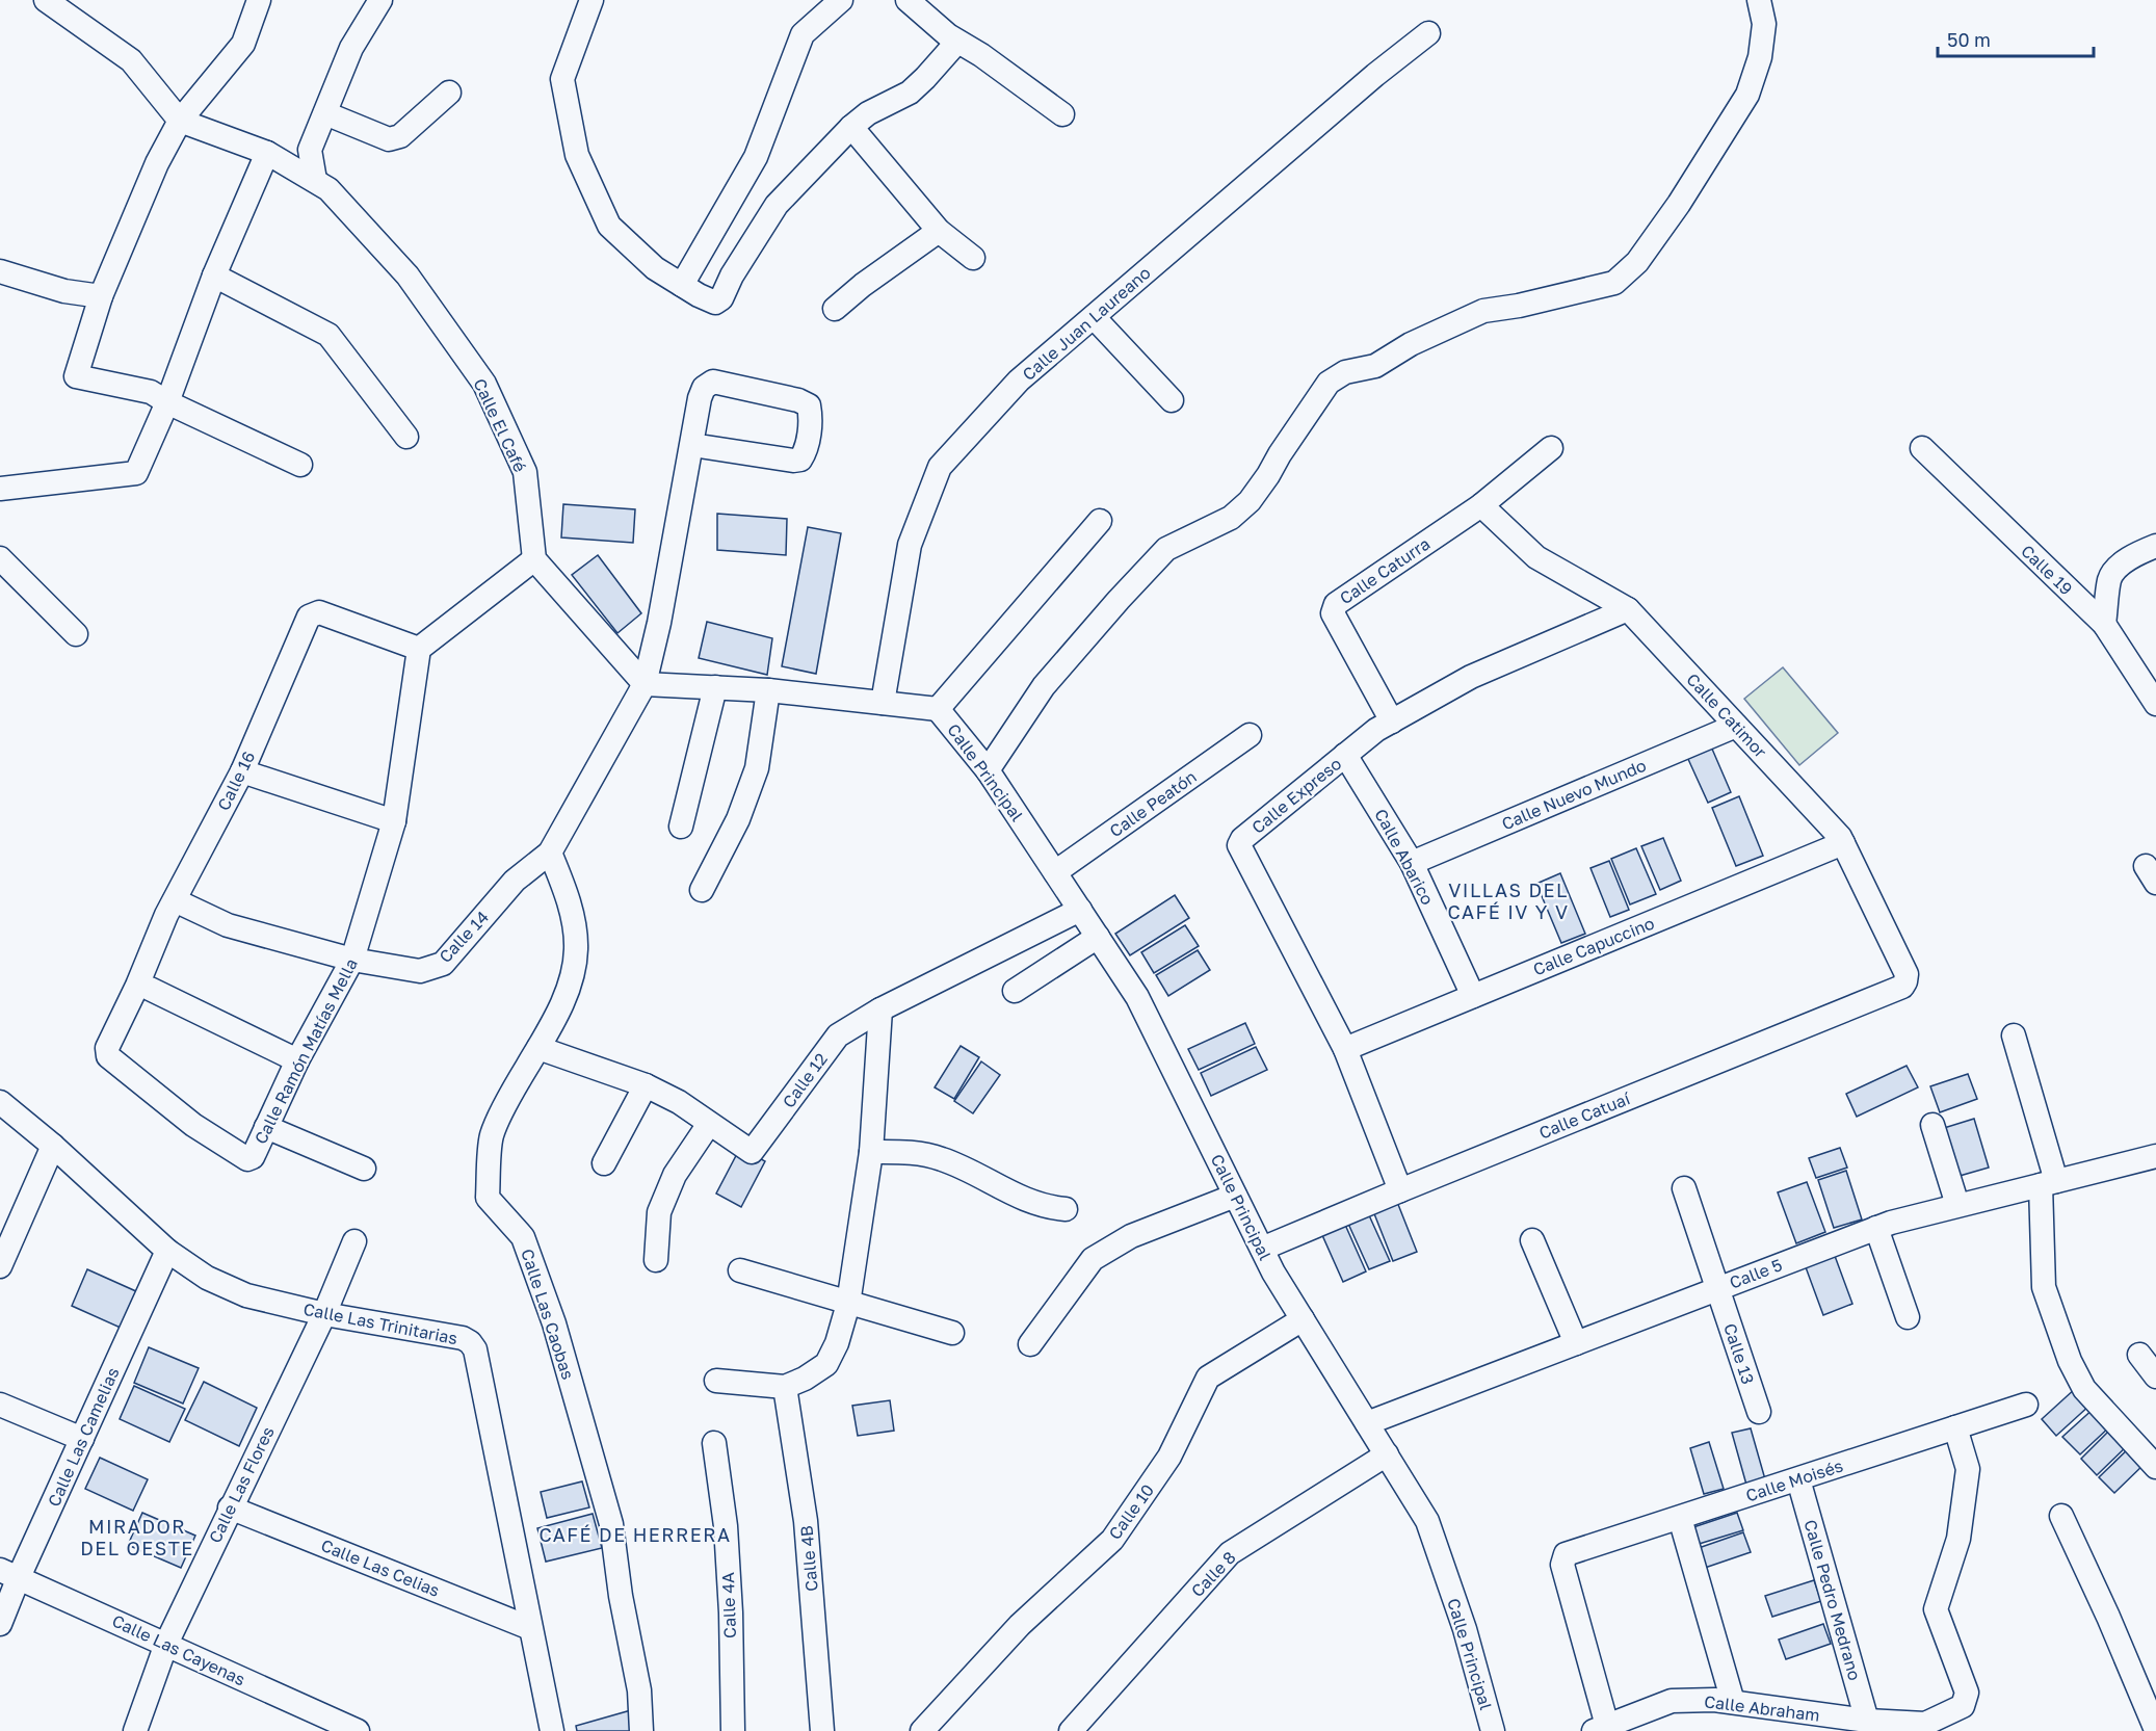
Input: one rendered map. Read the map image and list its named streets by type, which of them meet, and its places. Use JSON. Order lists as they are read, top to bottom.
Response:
{
  "streets": {
    "street": [
      "Calle Juan Laureano",
      "Calle El Café",
      "Calle 19",
      "Calle Caturra",
      "Calle Catimor",
      "Calle Principal",
      "Calle 16",
      "Calle Nuevo Mundo",
      "Calle Expreso",
      "Calle Peatón",
      "Calle Abarico",
      "Calle 14",
      "Calle Capuccino",
      "Calle Ramón Matías Mella",
      "Calle 12",
      "Calle Catuaí",
      "Calle 5",
      "Calle Las Caobas",
      "Calle Las Trinitarias",
      "Calle 13",
      "Calle Las Camelias",
      "Calle Moisés",
      "Calle Las Flores",
      "Calle 10",
      "Calle 4B",
      "Calle Las Celias",
      "Calle 8",
      "Calle Pedro Medrano",
      "Calle 4A",
      "Calle Las Cayenas",
      "Calle Abraham"
    ]
  },
  "crossings": [
    ["Calle Caturra", "Calle Catimor"],
    ["Calle Caturra", "Calle Expreso"],
    ["Calle Catimor", "Calle Nuevo Mundo"],
    ["Calle Catimor", "Calle Expreso"],
    ["Calle Catimor", "Calle Capuccino"],
    ["Calle Catimor", "Calle Catuaí"],
    ["Calle Principal", "Calle Peatón"],
    ["Calle Principal", "Calle 12"],
    ["Calle Principal", "Calle Catuaí"],
    ["Calle Principal", "Calle 5"],
    ["Calle Principal", "Calle 10"],
    ["Calle Principal", "Calle 8"],
    ["Calle 16", "Calle 14"],
    ["Calle 16", "Calle Ramón Matías Mella"],
    ["Calle Nuevo Mundo", "Calle Abarico"],
    ["Calle Expreso", "Calle Abarico"],
    ["Calle Expreso", "Calle Capuccino"],
    ["Calle Expreso", "Calle Catuaí"],
    ["Calle Abarico", "Calle Capuccino"],
    ["Calle 14", "Calle Ramón Matías Mella"],
    ["Calle 14", "Calle Las Caobas"],
    ["Calle 12", "Calle Las Caobas"],
    ["Calle 5", "Calle 13"],
    ["Calle Las Trinitarias", "Calle Las Camelias"],
    ["Calle Las Trinitarias", "Calle Las Flores"],
    ["Calle Las Trinitarias", "Calle Las Celias"],
    ["Calle Las Camelias", "Calle Las Cayenas"],
    ["Calle Moisés", "Calle Pedro Medrano"],
    ["Calle Moisés", "Calle Abraham"],
    ["Calle Las Flores", "Calle Las Celias"],
    ["Calle Las Flores", "Calle Las Cayenas"],
    ["Calle Pedro Medrano", "Calle Abraham"]
  ],
  "districts": ["VILLAS DEL CAFÉ IV Y V", "MIRADOR DEL OESTE", "CAFÉ DE HERRERA"],
  "scale_bar": "50 m"
}
